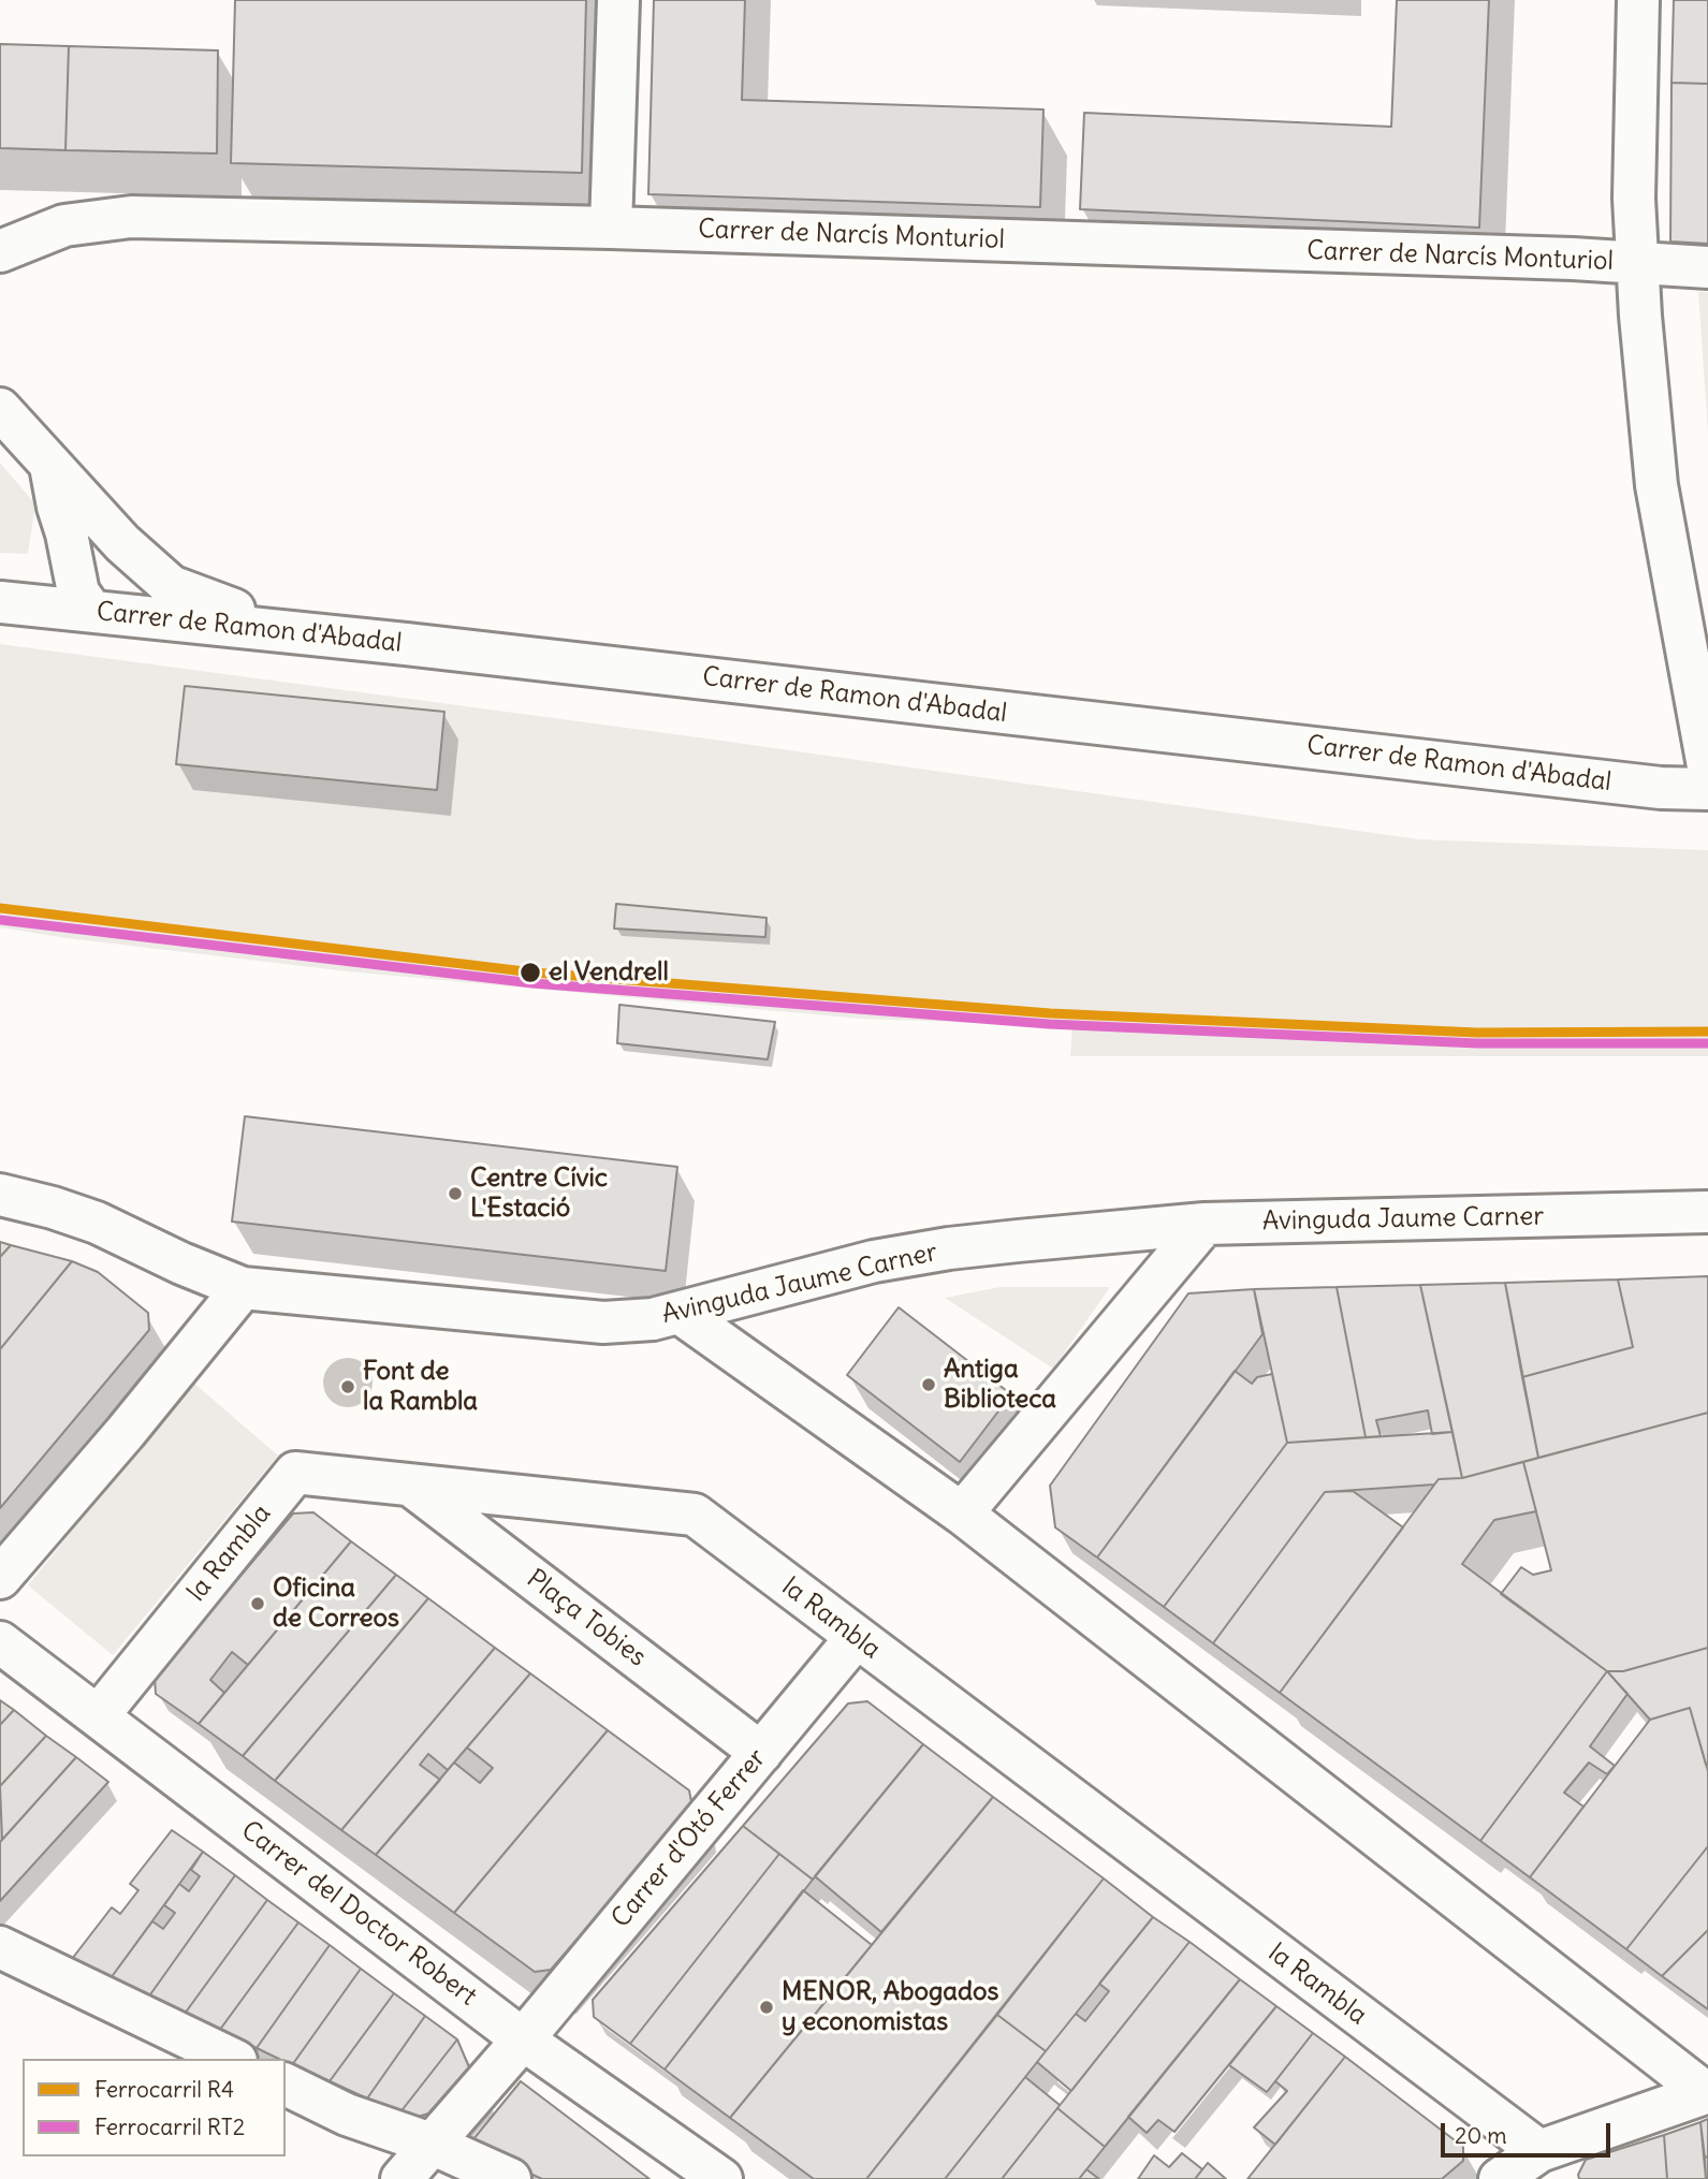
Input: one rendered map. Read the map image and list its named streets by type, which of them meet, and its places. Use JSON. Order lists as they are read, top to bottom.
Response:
{
  "streets": {
    "street": [
      "Carrer de Narcís Monturiol",
      "Carrer de Ramon d'Abadal",
      "Avinguda Jaume Carner",
      "la Rambla",
      "Plaça Tobies",
      "Carrer d'Otó Ferrer",
      "Carrer del Doctor Robert"
    ]
  },
  "crossings": [
    ["la Rambla", "Plaça Tobies"],
    ["la Rambla", "Carrer d'Otó Ferrer"],
    ["la Rambla", "Carrer del Doctor Robert"],
    ["Plaça Tobies", "Carrer d'Otó Ferrer"],
    ["Carrer d'Otó Ferrer", "Carrer del Doctor Robert"]
  ],
  "places": [
    "el Vendrell",
    "Centre Cívic L'Estació",
    "Antiga Biblioteca",
    "Font de la Rambla",
    "Oficina de Correos",
    "MENOR, Abogados y economistas"
  ],
  "lines": ["rail line R4", "rail line RT2"],
  "legend": ["Ferrocarril R4", "Ferrocarril RT2"],
  "scale_bar": "20 m"
}
